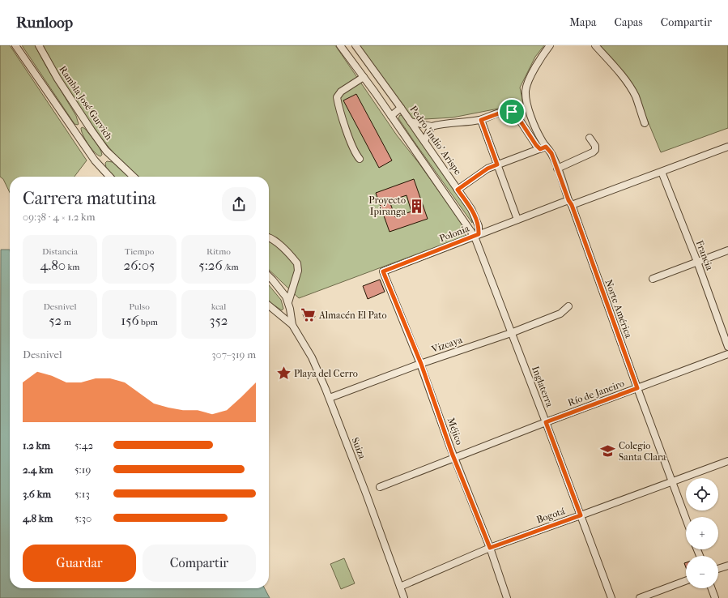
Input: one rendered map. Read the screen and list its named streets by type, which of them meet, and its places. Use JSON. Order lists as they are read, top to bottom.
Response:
{
  "streets": {
    "street": [
      "Rambla José Gurvich",
      "Pedro 'indio' Arispe",
      "Polonia",
      "Francia",
      "Norte América",
      "Vizcaya",
      "Inglaterra",
      "Río de Janeiro",
      "Méjico",
      "Suiza",
      "Bogotá"
    ]
  },
  "crossings": [
    ["Pedro 'indio' Arispe", "Polonia"],
    ["Pedro 'indio' Arispe", "Inglaterra"],
    ["Polonia", "Francia"],
    ["Polonia", "Norte América"],
    ["Polonia", "Inglaterra"],
    ["Polonia", "Méjico"],
    ["Norte América", "Río de Janeiro"],
    ["Norte América", "Bogotá"],
    ["Vizcaya", "Inglaterra"],
    ["Vizcaya", "Méjico"],
    ["Vizcaya", "Suiza"],
    ["Inglaterra", "Río de Janeiro"],
    ["Inglaterra", "Bogotá"],
    ["Río de Janeiro", "Méjico"],
    ["Méjico", "Bogotá"],
    ["Suiza", "Bogotá"]
  ],
  "places": {
    "building": ["Proyecto Ipiranga"],
    "supermarket": ["Almacén El Pato"],
    "place": ["Playa del Cerro"],
    "school or university": ["Colegio Santa Clara"]
  },
  "page": {
    "header": "Runloop",
    "nav": ["Mapa", "Capas", "Compartir"],
    "heading": ["Carrera matutina", "09:38 · 4 × 1.2 km"],
    "stats": [
      ["Distancia", "4.80 km"],
      ["Tiempo", "26:05"],
      ["Ritmo", "5:26 /km"],
      ["Desnivel", "52 m"],
      ["Pulso", "156 bpm"],
      ["kcal", "352"]
    ],
    "chart": ["Desnivel", "307–319 m"],
    "list": [
      {
        "name": "1.2 km",
        "note": "5:42"
      },
      {
        "name": "2.4 km",
        "note": "5:19"
      },
      {
        "name": "3.6 km",
        "note": "5:13"
      },
      {
        "name": "4.8 km",
        "note": "5:30"
      }
    ],
    "map_buttons": ["+", "−"],
    "buttons": ["Guardar", "Compartir"]
  }
}
